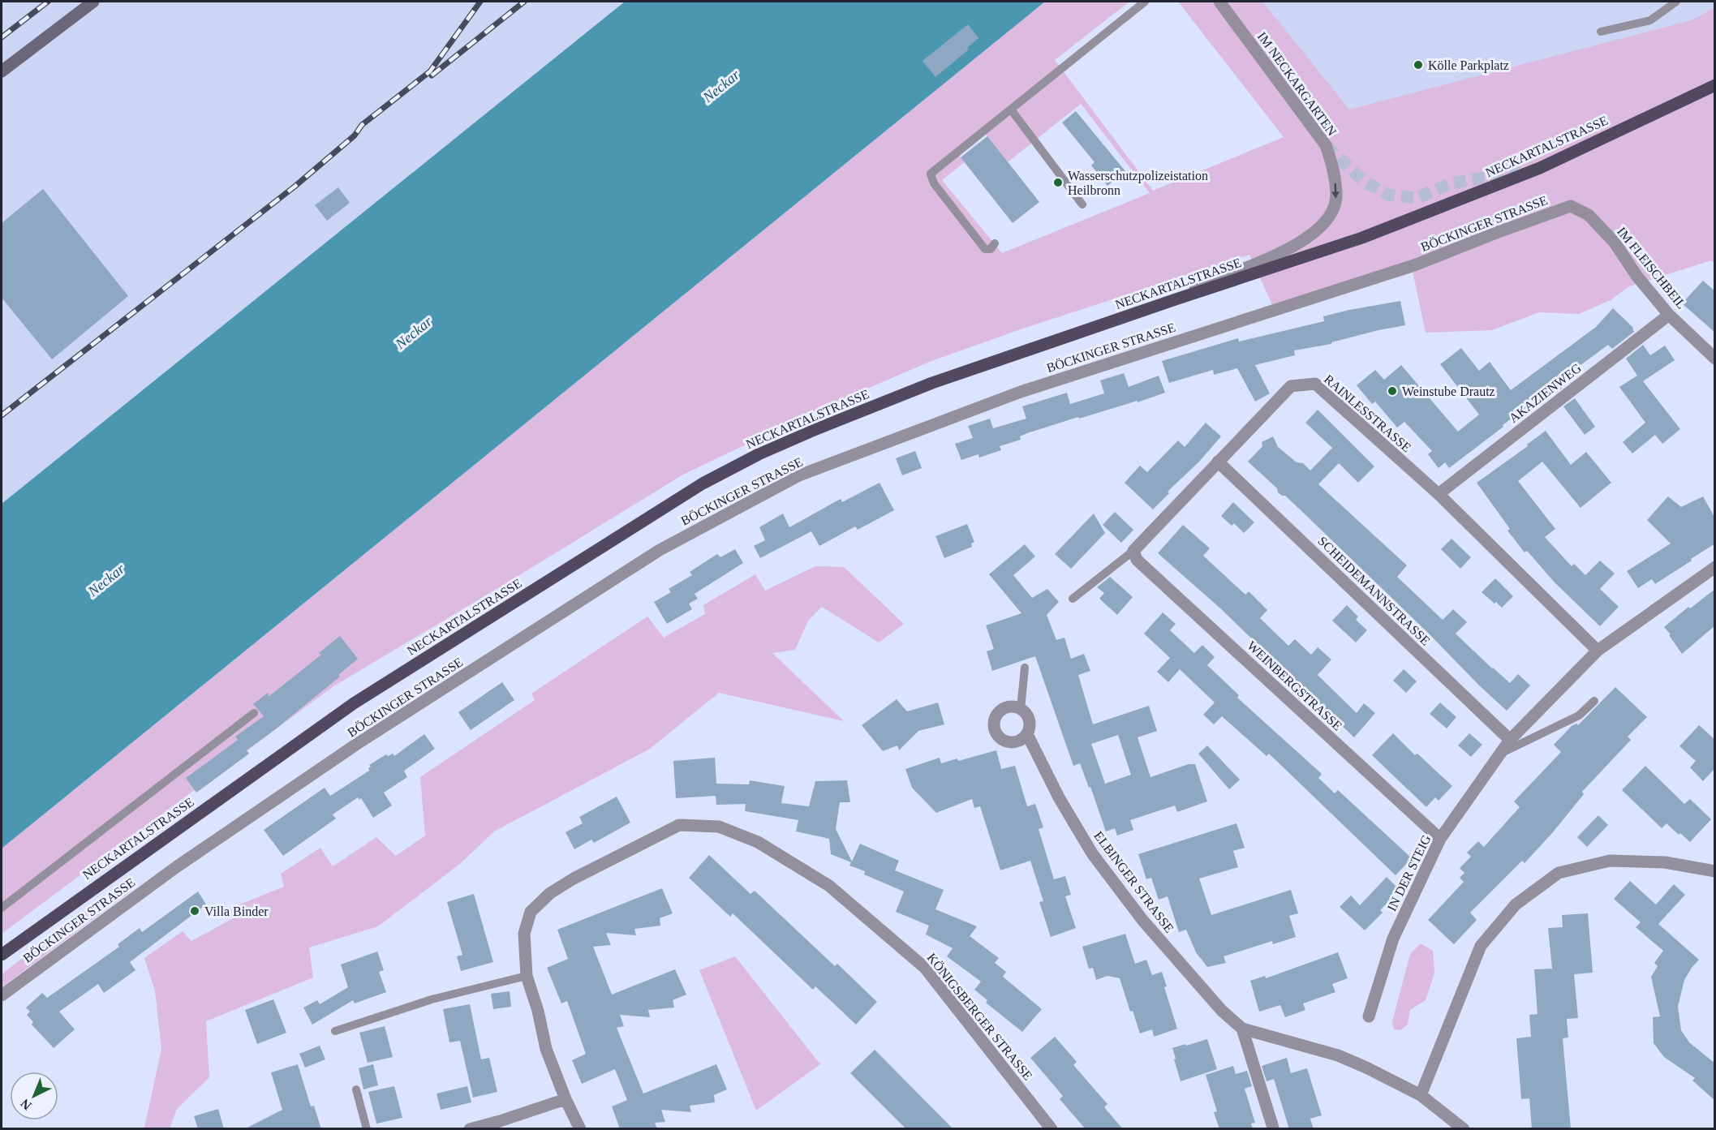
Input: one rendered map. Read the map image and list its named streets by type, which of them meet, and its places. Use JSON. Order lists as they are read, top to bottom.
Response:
{
  "streets": {
    "main road": ["NECKARTALSTRASSE"],
    "street": [
      "IM NECKARGARTEN",
      "BÖCKINGER STRASSE",
      "IM FLEISCHBEIL",
      "AKAZIENWEG",
      "RAINLESSTRASSE",
      "SCHEIDEMANNSTRASSE",
      "WEINBERGSTRASSE",
      "IN DER STEIG",
      "ELBINGER STRASSE",
      "KÖNIGSBERGER STRASSE"
    ]
  },
  "crossings": [
    ["IM NECKARGARTEN", "NECKARTALSTRASSE"],
    ["BÖCKINGER STRASSE", "IM FLEISCHBEIL"],
    ["IM FLEISCHBEIL", "AKAZIENWEG"],
    ["AKAZIENWEG", "RAINLESSTRASSE"],
    ["RAINLESSTRASSE", "SCHEIDEMANNSTRASSE"],
    ["RAINLESSTRASSE", "WEINBERGSTRASSE"],
    ["RAINLESSTRASSE", "IN DER STEIG"],
    ["SCHEIDEMANNSTRASSE", "IN DER STEIG"],
    ["WEINBERGSTRASSE", "IN DER STEIG"]
  ],
  "water": ["Neckar"],
  "places": [
    "Kölle Parkplatz",
    "Wasserschutzpolizeistation Heilbronn",
    "Weinstube Drautz",
    "Villa Binder"
  ],
  "north": "bottom left"
}
